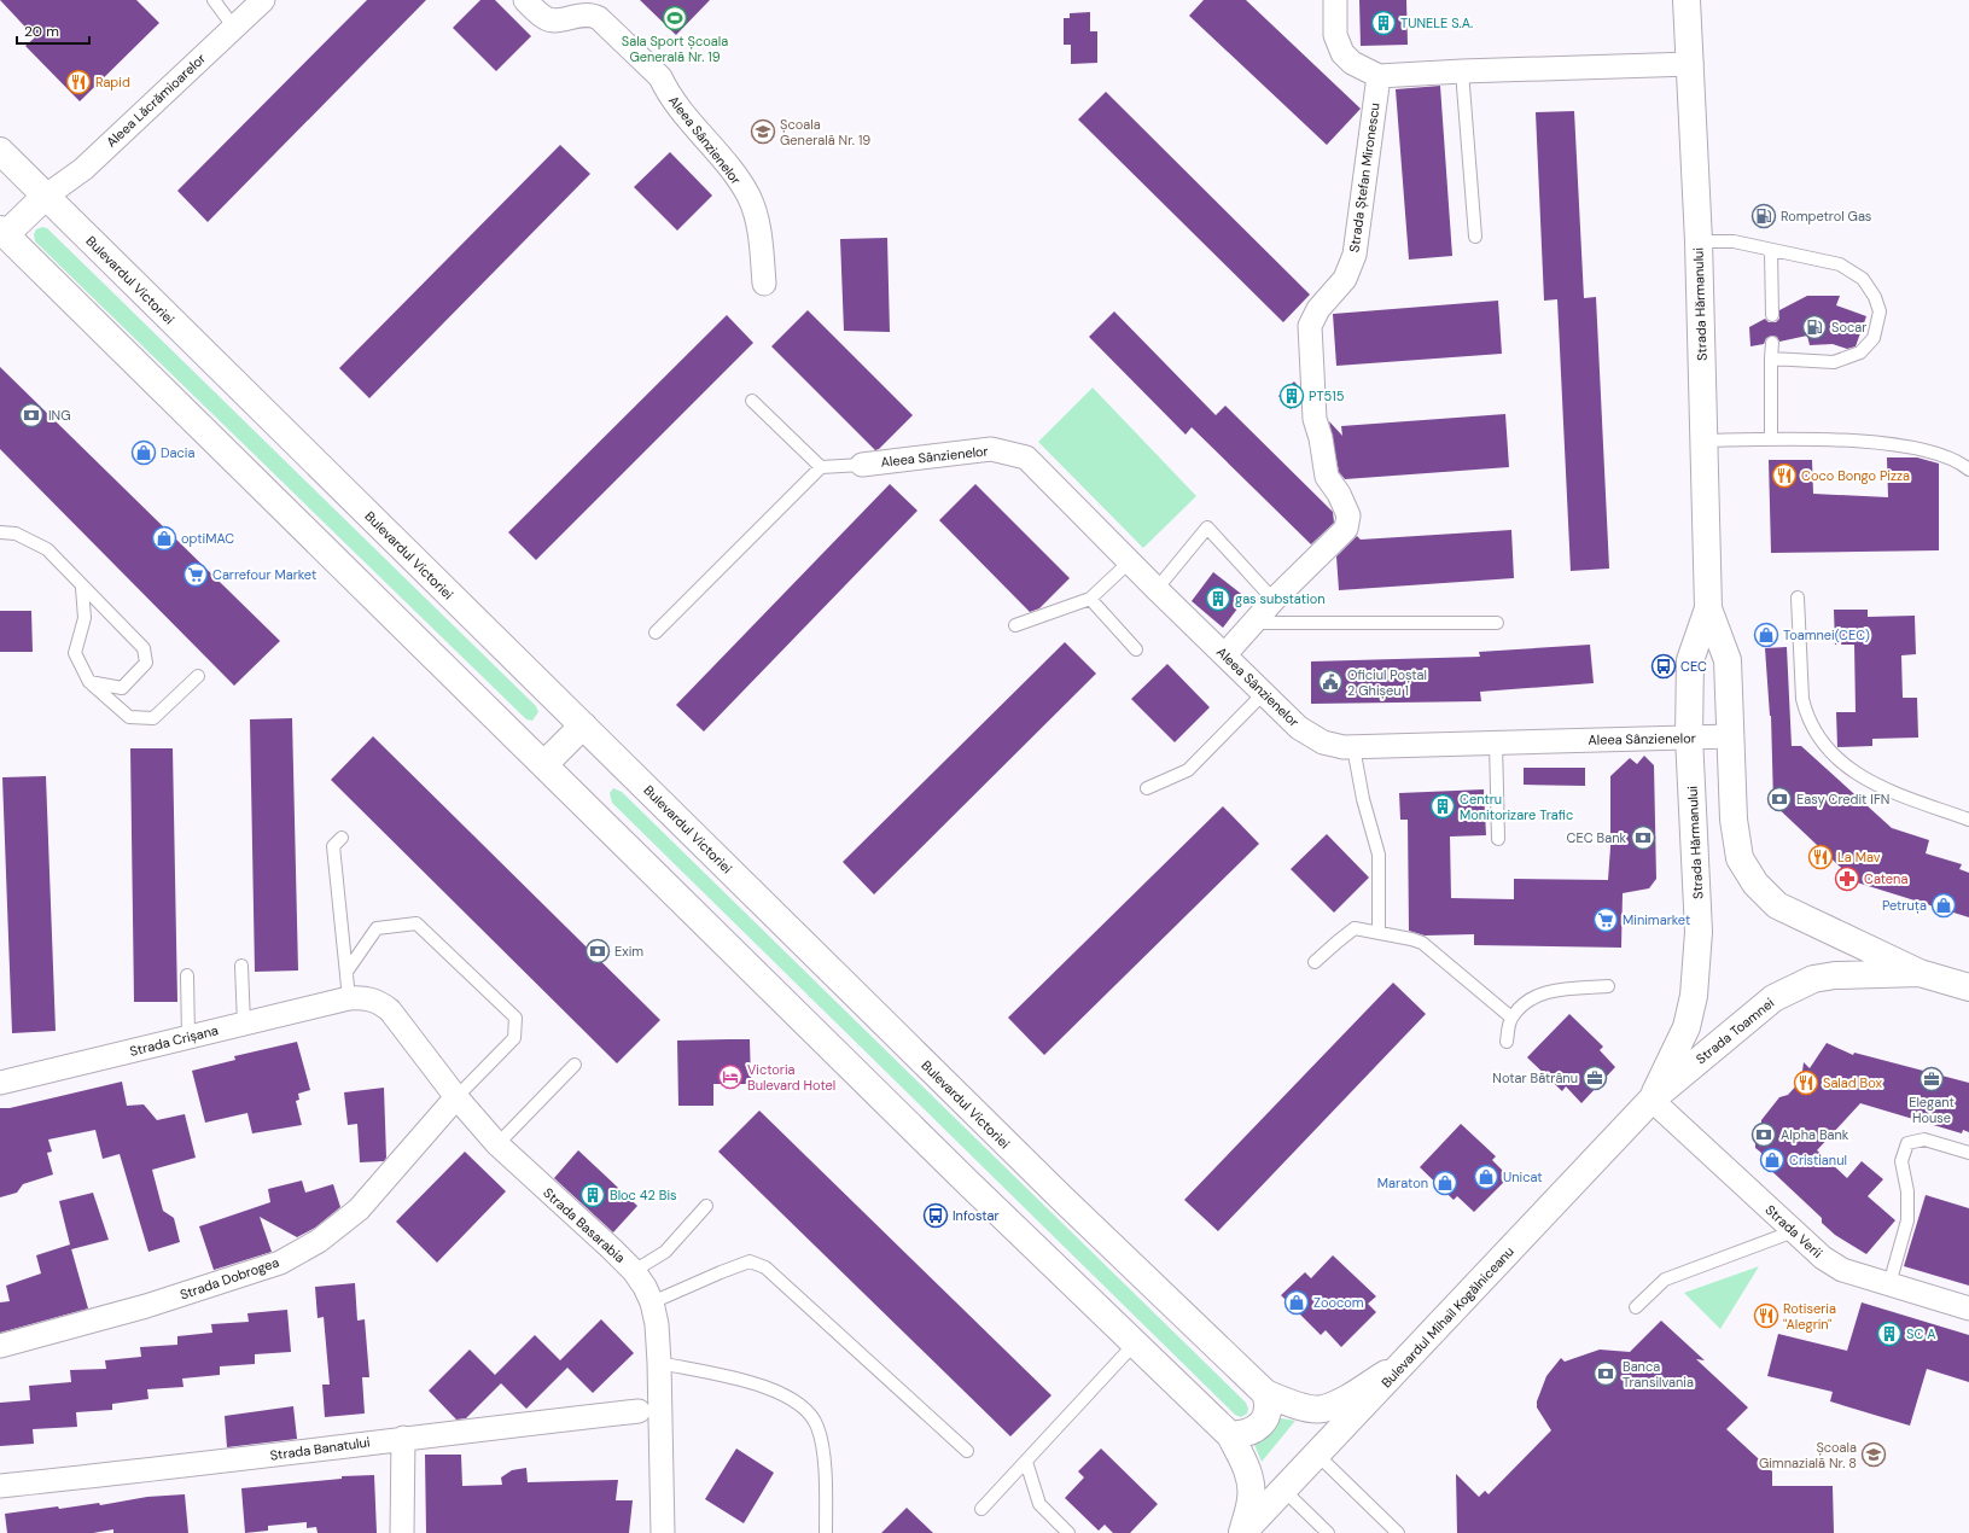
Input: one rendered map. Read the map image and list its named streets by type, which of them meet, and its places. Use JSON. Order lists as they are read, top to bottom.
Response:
{
  "streets": {
    "main road": [
      "Bulevardul Victoriei",
      "Strada Hărmanului",
      "Strada Toamnei",
      "Bulevardul Mihail Kogălniceanu"
    ],
    "street": [
      "Aleea Lăcrămioarelor",
      "Aleea Sânzienelor",
      "Strada Ștefan Mironescu",
      "Strada Crișana",
      "Strada Basarabia",
      "Strada Verii",
      "Strada Dobrogea",
      "Strada Banatului"
    ]
  },
  "crossings": [
    ["Aleea Lăcrămioarelor", "Bulevardul Victoriei"],
    ["Aleea Sânzienelor", "Strada Ștefan Mironescu"],
    ["Aleea Sânzienelor", "Strada Hărmanului"],
    ["Bulevardul Victoriei", "Bulevardul Mihail Kogălniceanu"],
    ["Strada Hărmanului", "Strada Toamnei"],
    ["Strada Hărmanului", "Strada Verii"],
    ["Strada Hărmanului", "Bulevardul Mihail Kogălniceanu"],
    ["Strada Toamnei", "Strada Verii"],
    ["Strada Toamnei", "Bulevardul Mihail Kogălniceanu"],
    ["Strada Crișana", "Strada Basarabia"],
    ["Strada Basarabia", "Strada Dobrogea"],
    ["Strada Verii", "Bulevardul Mihail Kogălniceanu"]
  ],
  "places": {
    "sports": ["Sala Sport Școala Generală Nr. 19"],
    "building": [
      "TUNELE S.A.",
      "PT515",
      "gas substation",
      "Centru Monitorizare Trafic",
      "Bloc 42 Bis",
      "SC A"
    ],
    "restaurant": [
      "Rapid",
      "Coco Bongo Pizza",
      "La Mav",
      "Salad Box",
      "Rotiseria \"Alegrin\""
    ],
    "school or university": ["Școala Generală Nr. 19", "Școala Gimnazială Nr. 8"],
    "fuel station": ["Rompetrol Gas", "Socar"],
    "bank": [
      "ING",
      "Easy Credit IFN",
      "CEC Bank",
      "Exim",
      "Alpha Bank",
      "Banca Transilvania"
    ],
    "shop": [
      "Dacia",
      "optiMAC",
      "Toamnei(CEC)",
      "Petruța",
      "Cristianul",
      "Unicat",
      "Maraton",
      "Zoocom"
    ],
    "supermarket": ["Carrefour Market", "Minimarket"],
    "bus stop": ["CEC", "Infostar"],
    "public building": ["Oficiul Poștal 2 Ghișeu 1"],
    "pharmacy": ["Catena"],
    "hotel": ["Victoria Bulevard Hotel"],
    "office": ["Notar Bătrânu", "Elegant House"]
  },
  "scale_bar": "20 m"
}
